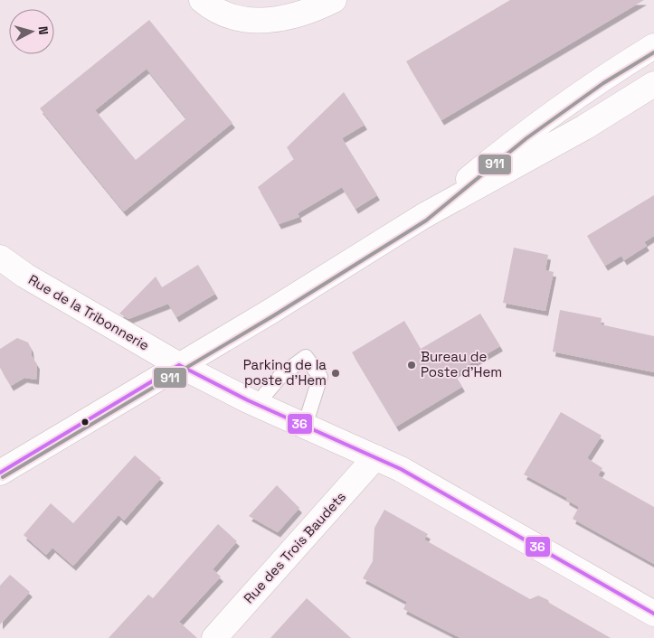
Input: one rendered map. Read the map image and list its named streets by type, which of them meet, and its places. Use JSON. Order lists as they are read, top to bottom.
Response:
{
  "streets": {
    "street": ["Rue de la Tribonnerie", "Rue des Trois Baudets"]
  },
  "crossings": [
    ["Rue de la Tribonnerie", "Rue des Trois Baudets"]
  ],
  "places": ["Bureau de Poste d'Hem", "Parking de la poste d'Hem"],
  "lines": ["transit line 911", "transit line 36"],
  "north": "right"
}
